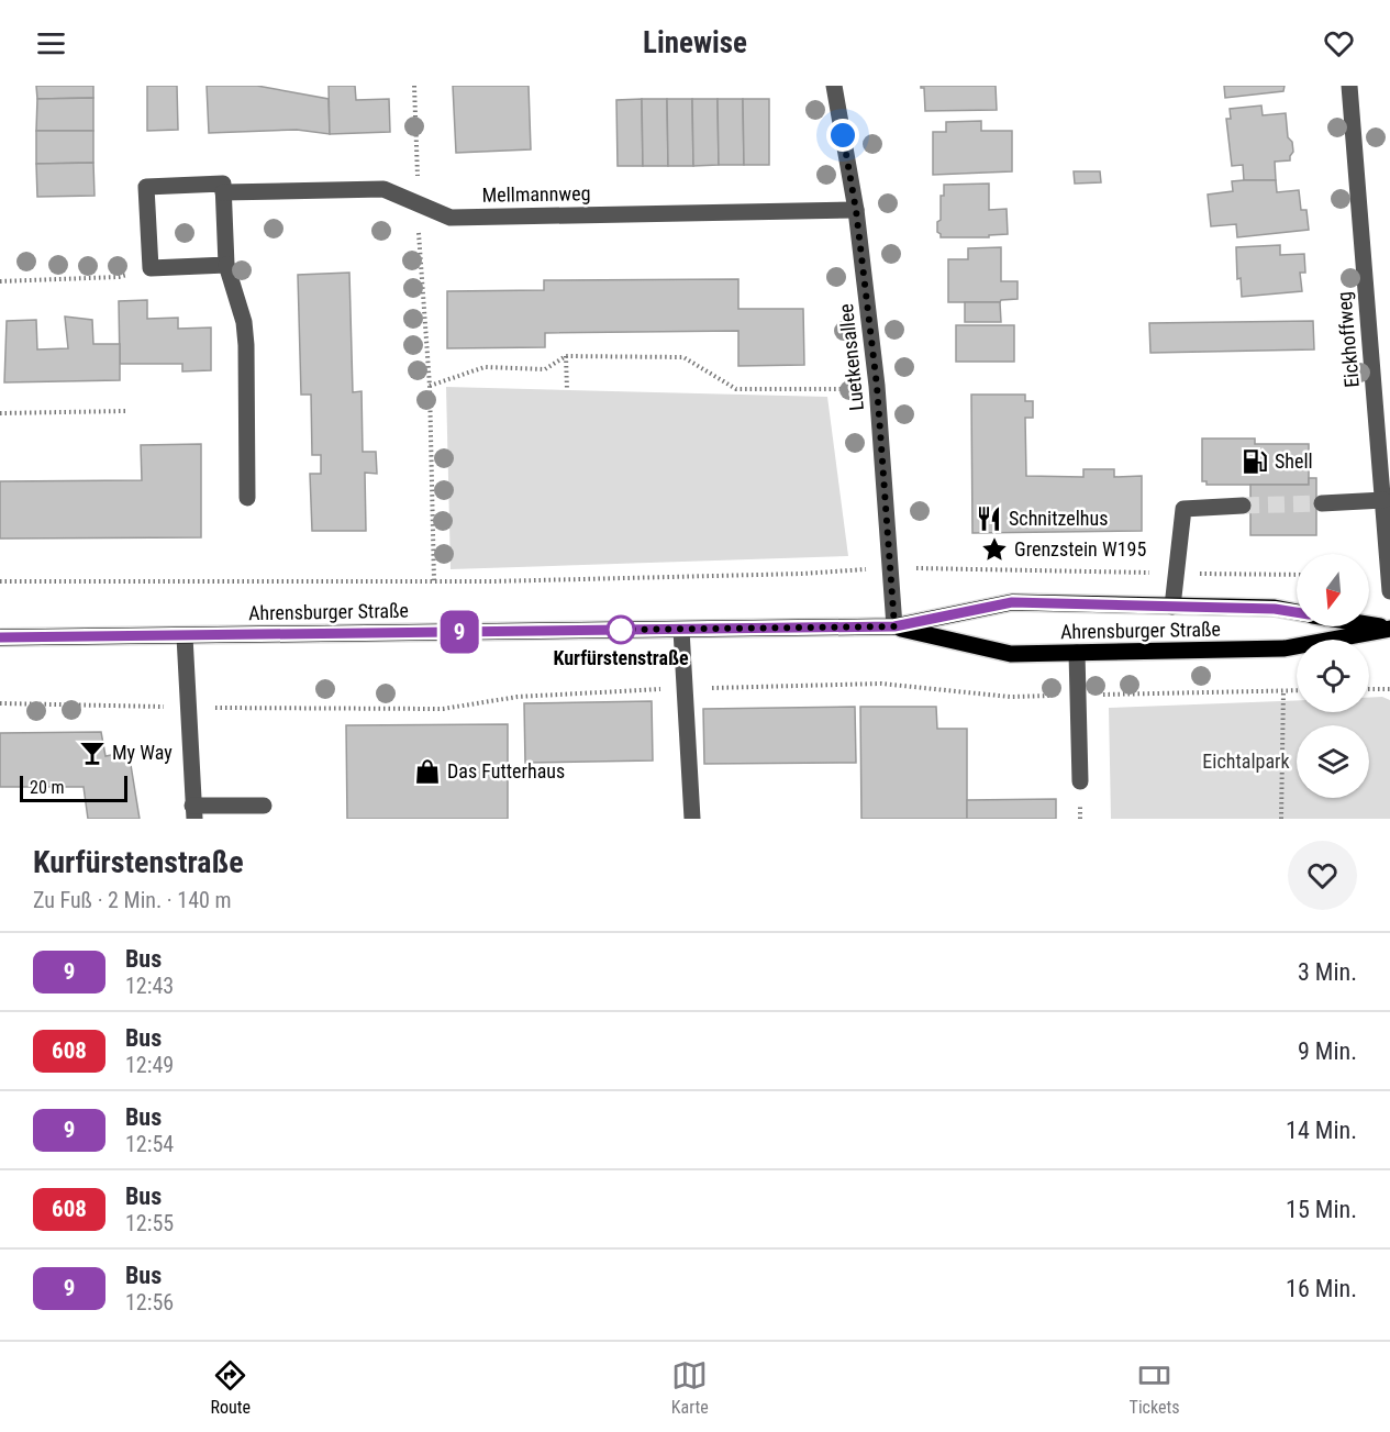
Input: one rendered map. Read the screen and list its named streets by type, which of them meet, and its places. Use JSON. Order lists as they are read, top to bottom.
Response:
{
  "streets": {
    "main road": ["Ahrensburger Straße"],
    "street": ["Mellmannweg", "Eickhoffweg", "Luetkensallee"]
  },
  "crossings": [
    ["Mellmannweg", "Luetkensallee"],
    ["Luetkensallee", "Ahrensburger Straße"]
  ],
  "parks": ["Eichtalpark"],
  "places": {
    "fuel station": ["Shell"],
    "restaurant": ["Schnitzelhus"],
    "place": ["Grenzstein W195"],
    "other": ["Kurfürstenstraße"],
    "bar": ["My Way"],
    "shop": ["Das Futterhaus"]
  },
  "lines": ["bus line 9"],
  "scale_bar": "20 m",
  "north": "bottom",
  "page": {
    "header": "Linewise",
    "on_map": "9",
    "scale": "20 m",
    "heading": ["Kurfürstenstraße", "Zu Fuß · 2 Min. · 140 m"],
    "list": [
      {
        "mark": "9",
        "name": "Bus",
        "note": "12:43",
        "value": "3 Min."
      },
      {
        "mark": "608",
        "name": "Bus",
        "note": "12:49",
        "value": "9 Min."
      },
      {
        "mark": "9",
        "name": "Bus",
        "note": "12:54",
        "value": "14 Min."
      },
      {
        "mark": "608",
        "name": "Bus",
        "note": "12:55",
        "value": "15 Min."
      },
      {
        "mark": "9",
        "name": "Bus",
        "note": "12:56",
        "value": "16 Min."
      }
    ],
    "tabs": ["Route", "Karte", "Tickets"]
  }
}
